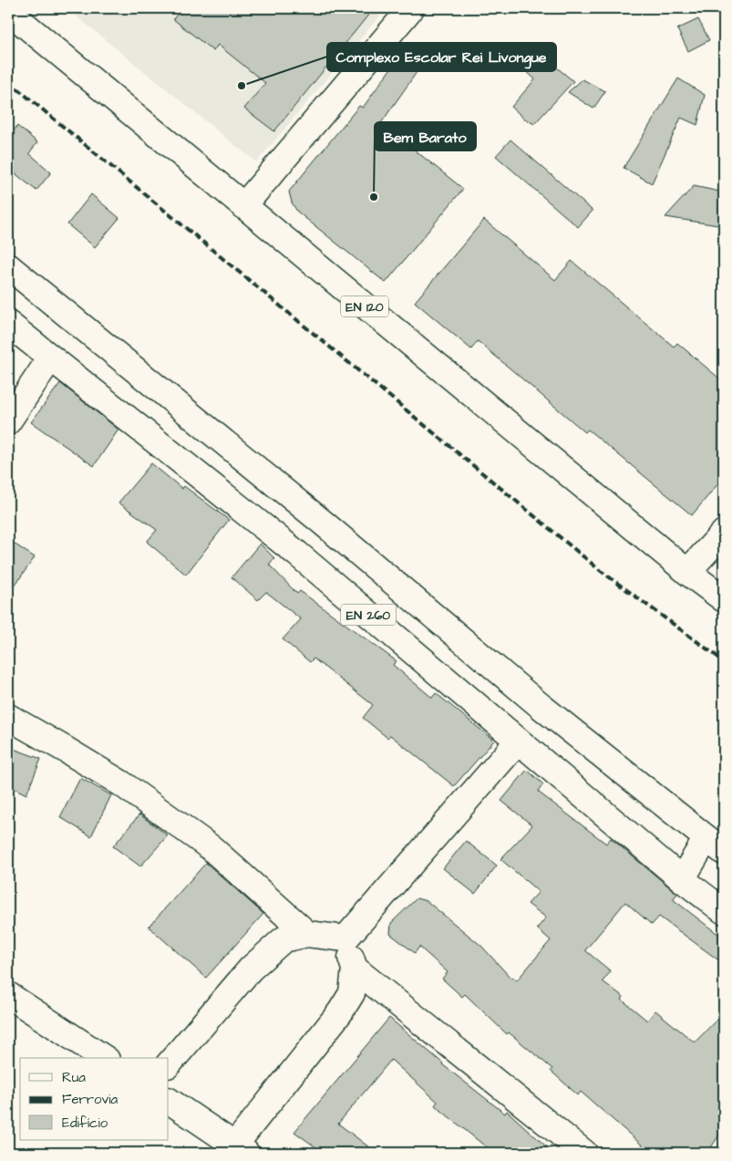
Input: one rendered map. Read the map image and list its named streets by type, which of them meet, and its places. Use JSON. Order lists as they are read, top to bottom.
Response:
{
  "streets": {
    "main road": ["EN 120", "EN 260"]
  },
  "places": ["Complexo Escolar Rei Livongue", "Bem Barato"],
  "legend": ["Rua", "Ferrovia", "Edifício"]
}
